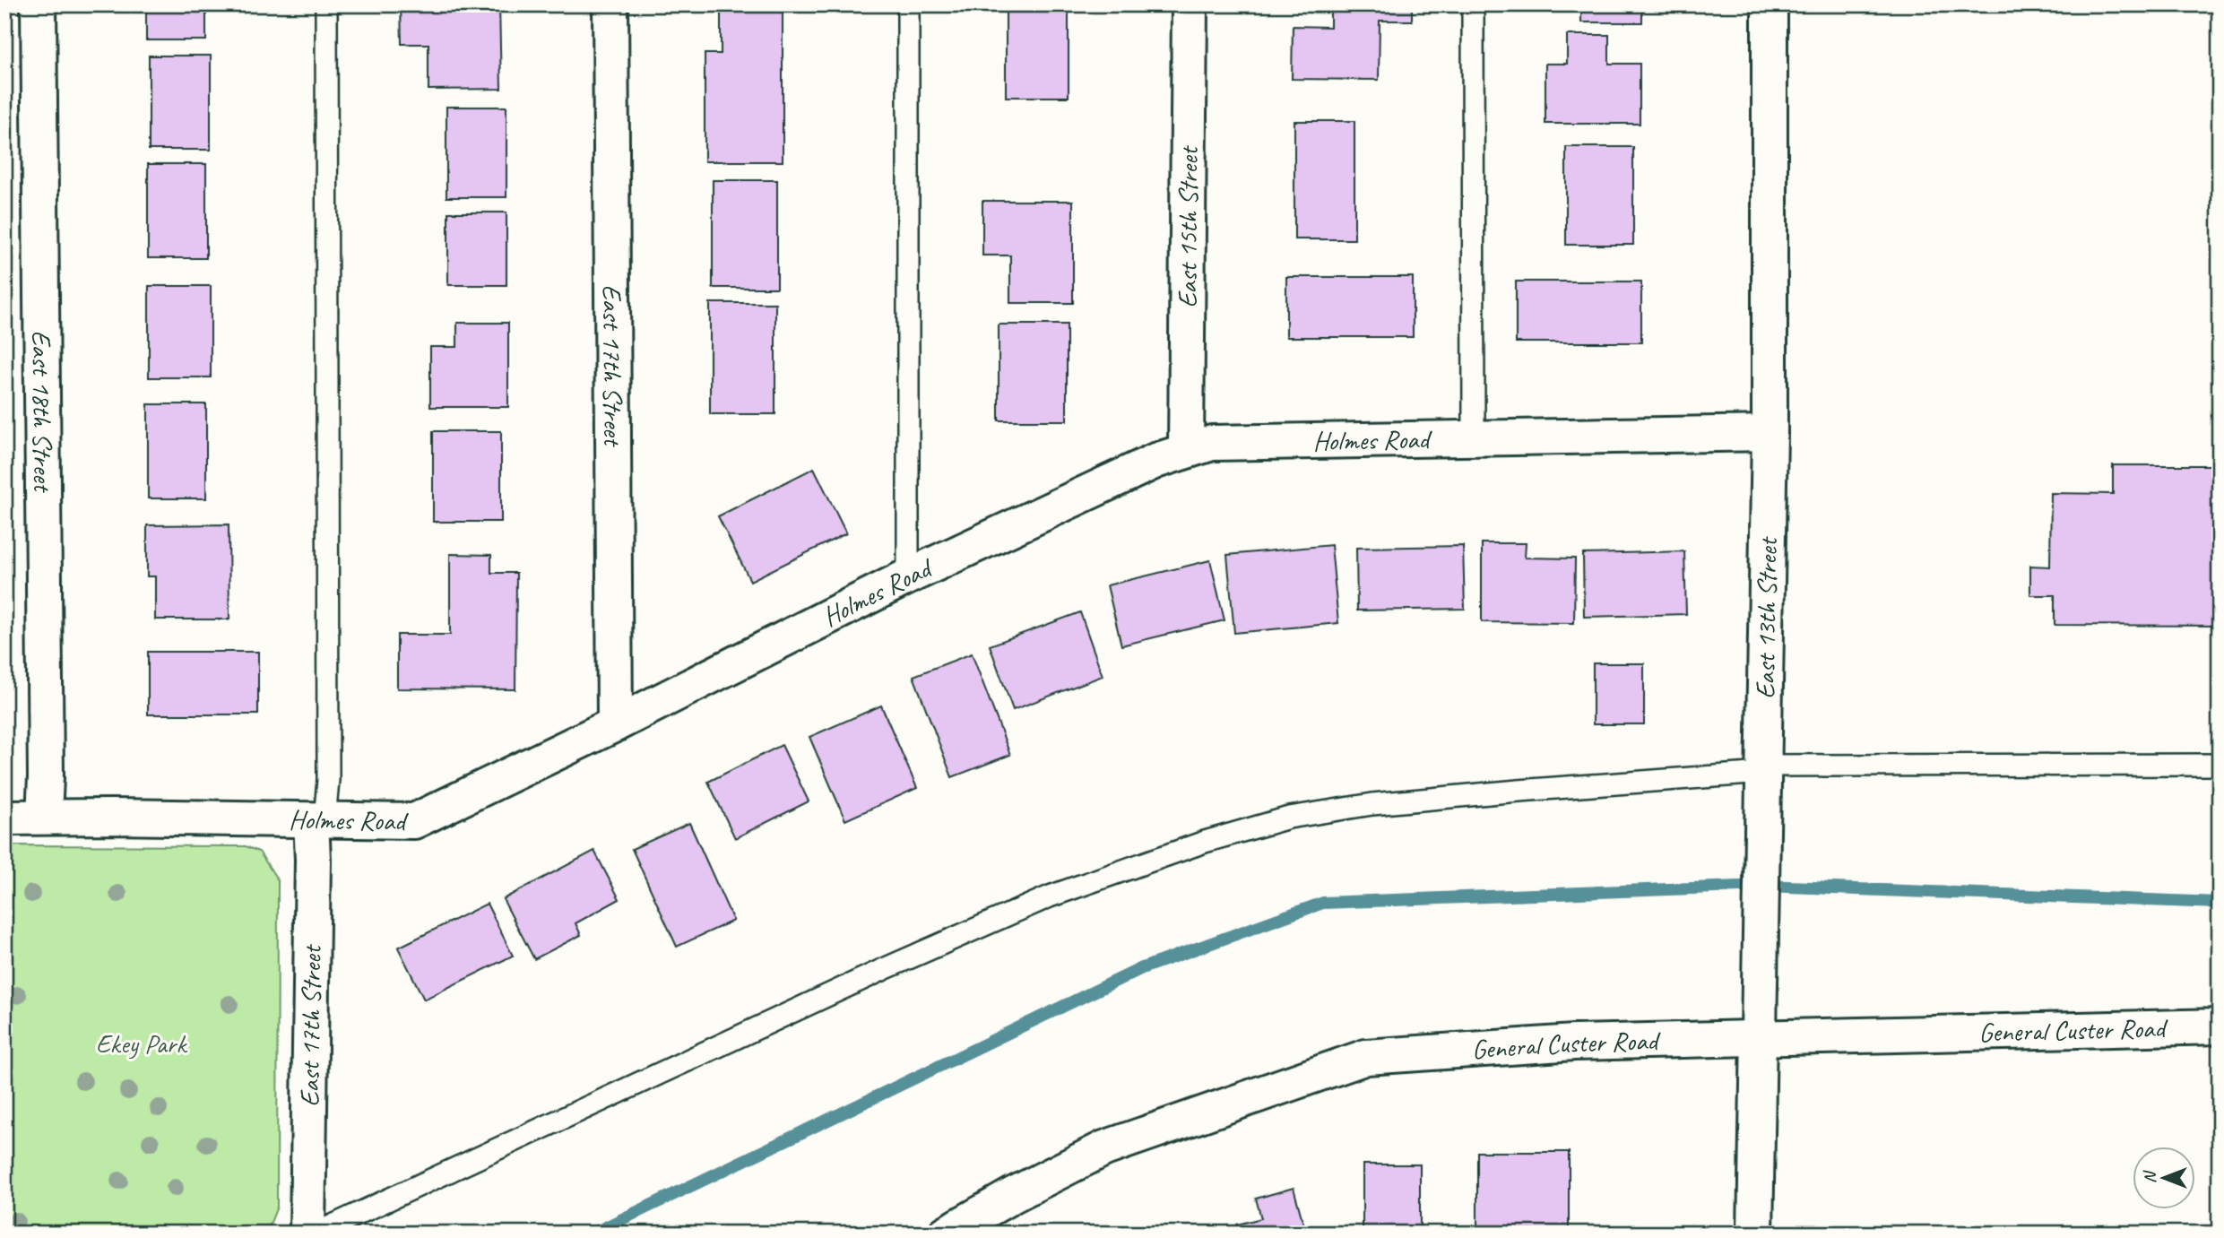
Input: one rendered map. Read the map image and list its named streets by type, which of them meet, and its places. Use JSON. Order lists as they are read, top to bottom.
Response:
{
  "streets": {
    "street": [
      "East 15th Street",
      "East 17th Street",
      "East 18th Street",
      "Holmes Road",
      "East 13th Street",
      "General Custer Road"
    ]
  },
  "crossings": [
    ["East 15th Street", "Holmes Road"],
    ["East 17th Street", "Holmes Road"],
    ["East 18th Street", "Holmes Road"],
    ["Holmes Road", "East 13th Street"],
    ["East 13th Street", "General Custer Road"]
  ],
  "parks": ["Ekey Park"],
  "north": "left"
}
